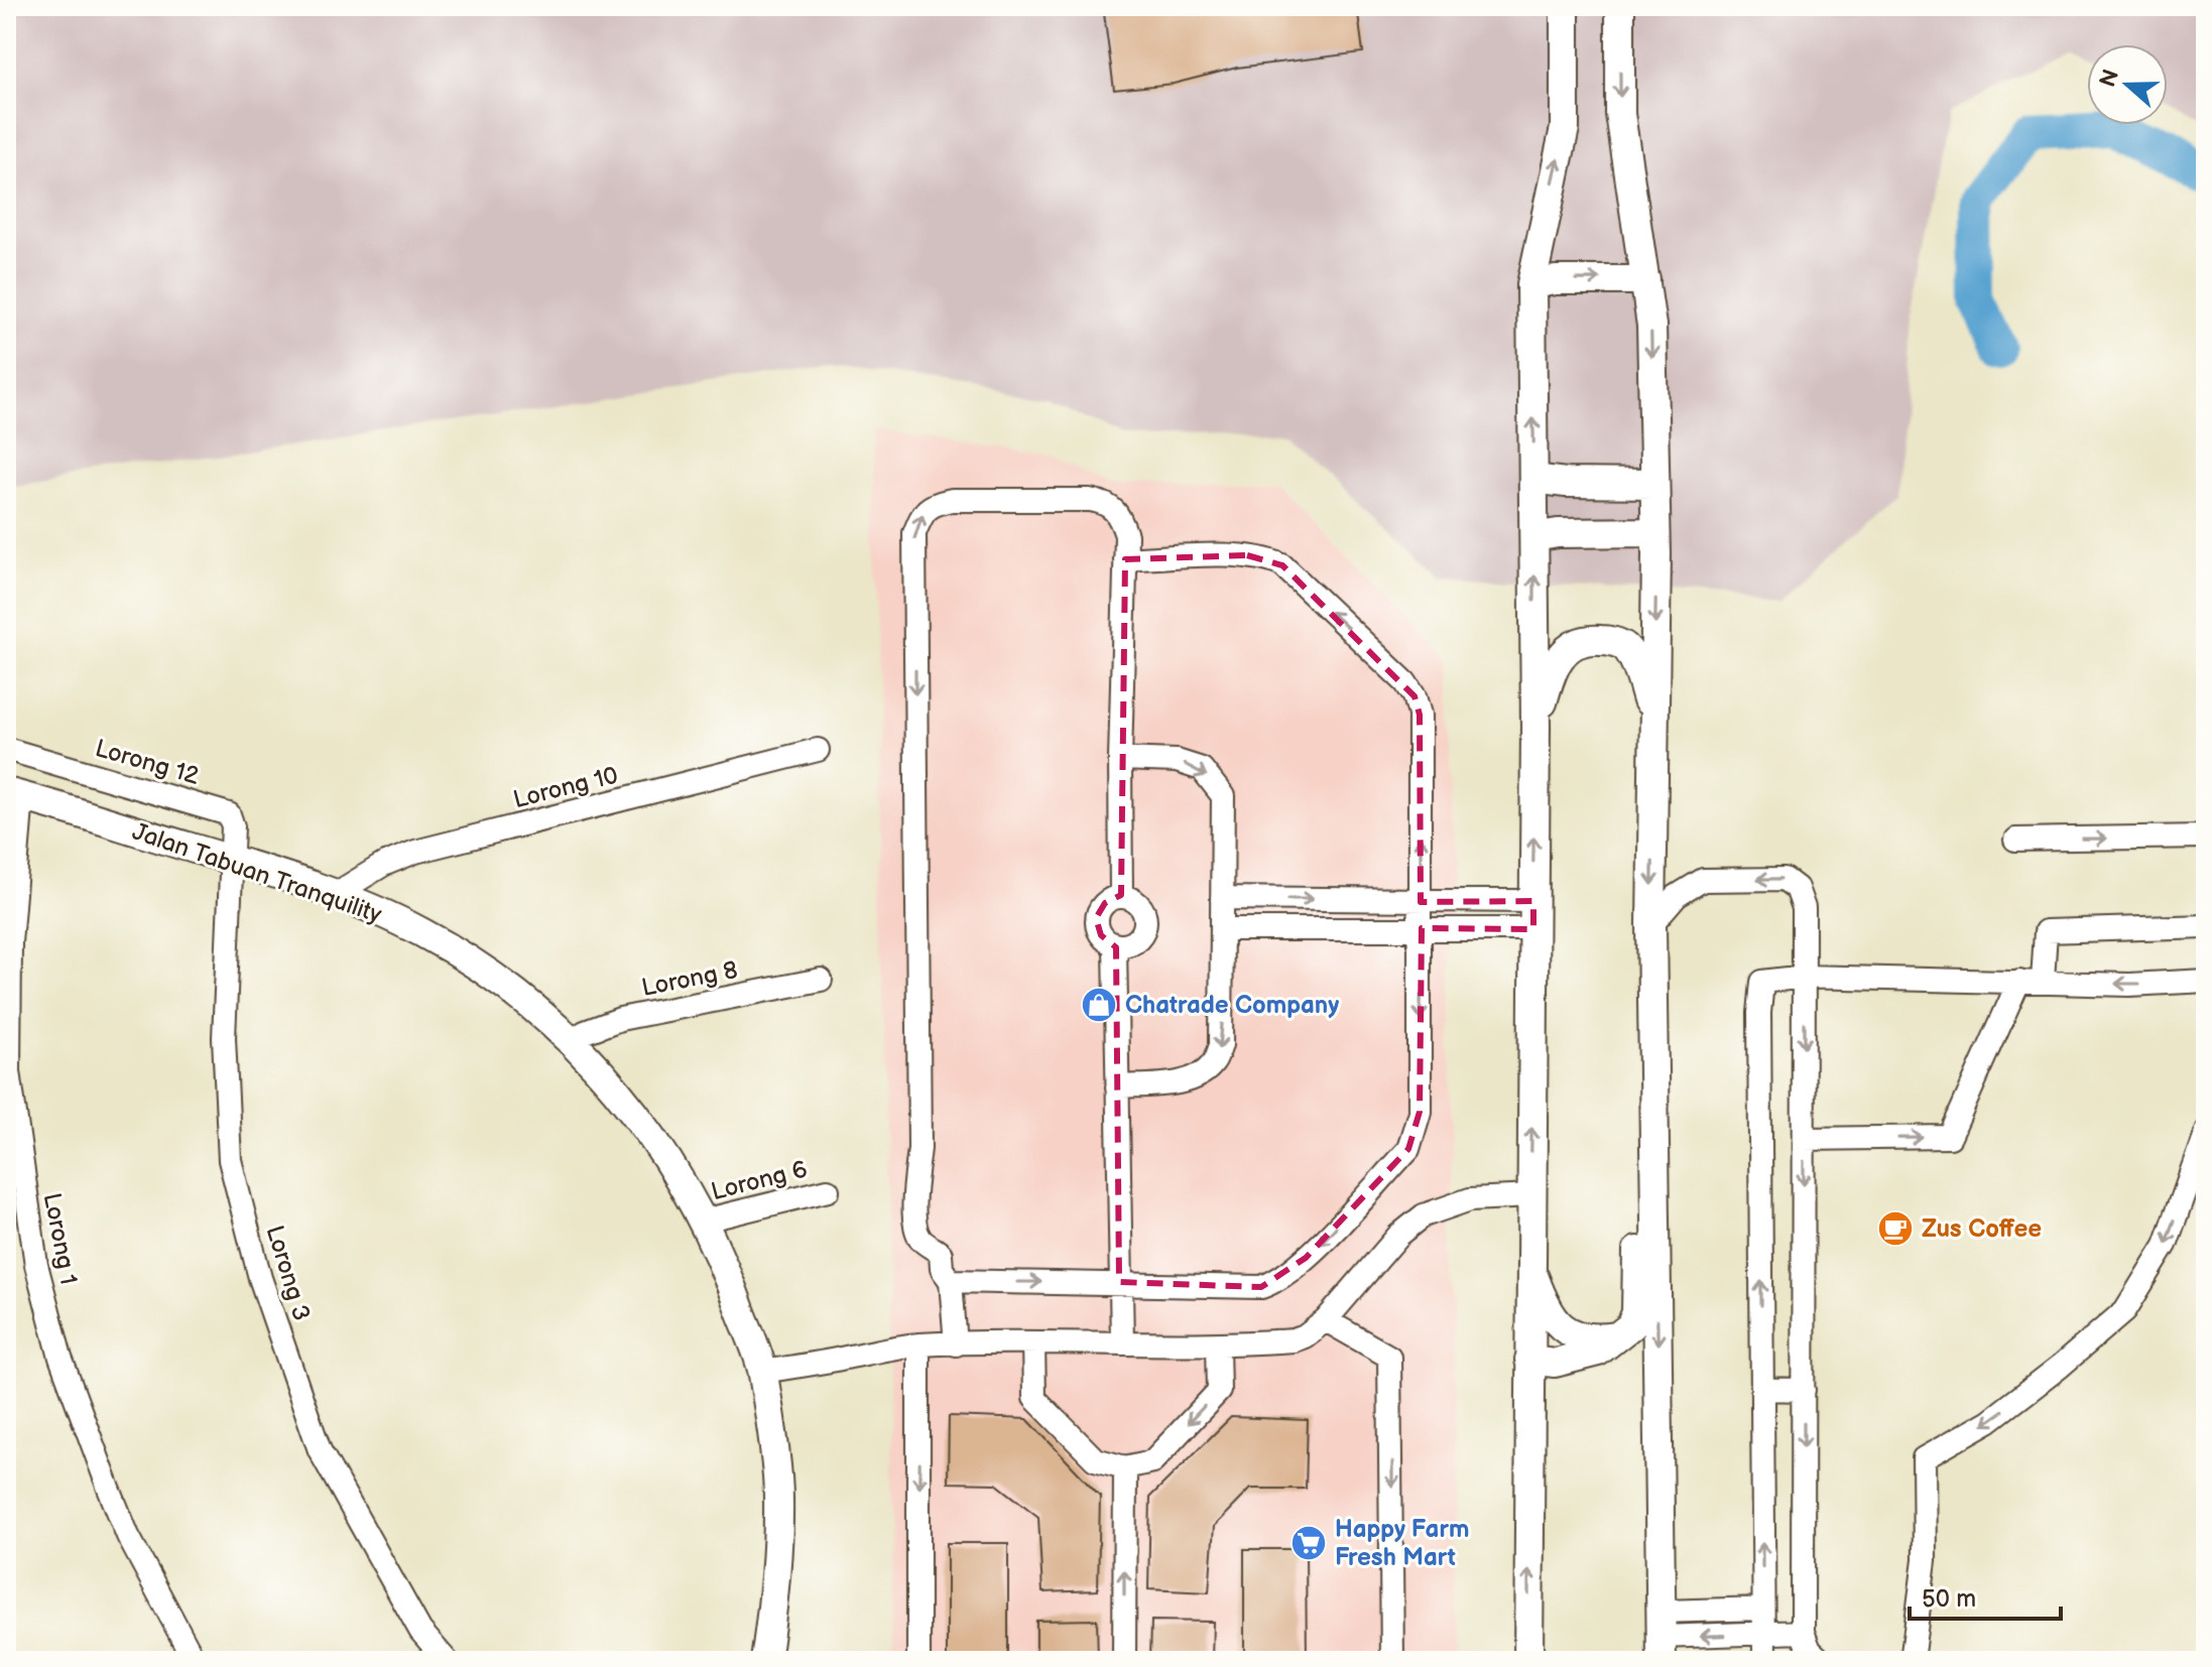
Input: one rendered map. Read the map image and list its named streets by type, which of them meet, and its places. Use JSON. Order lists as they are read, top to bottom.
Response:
{
  "streets": {
    "street": [
      "Lorong 12",
      "Lorong 10",
      "Jalan Tabuan Tranquility",
      "Lorong 8",
      "Lorong 6",
      "Lorong 1",
      "Lorong 3"
    ]
  },
  "crossings": [
    ["Lorong 12", "Jalan Tabuan Tranquility"],
    ["Lorong 12", "Lorong 3"],
    ["Lorong 10", "Jalan Tabuan Tranquility"],
    ["Jalan Tabuan Tranquility", "Lorong 8"],
    ["Jalan Tabuan Tranquility", "Lorong 6"],
    ["Jalan Tabuan Tranquility", "Lorong 1"],
    ["Jalan Tabuan Tranquility", "Lorong 3"]
  ],
  "places": {
    "shop": ["Chatrade Company"],
    "cafe": ["Zus Coffee"],
    "supermarket": ["Happy Farm Fresh Mart"]
  },
  "scale_bar": "50 m",
  "north": "left"
}
